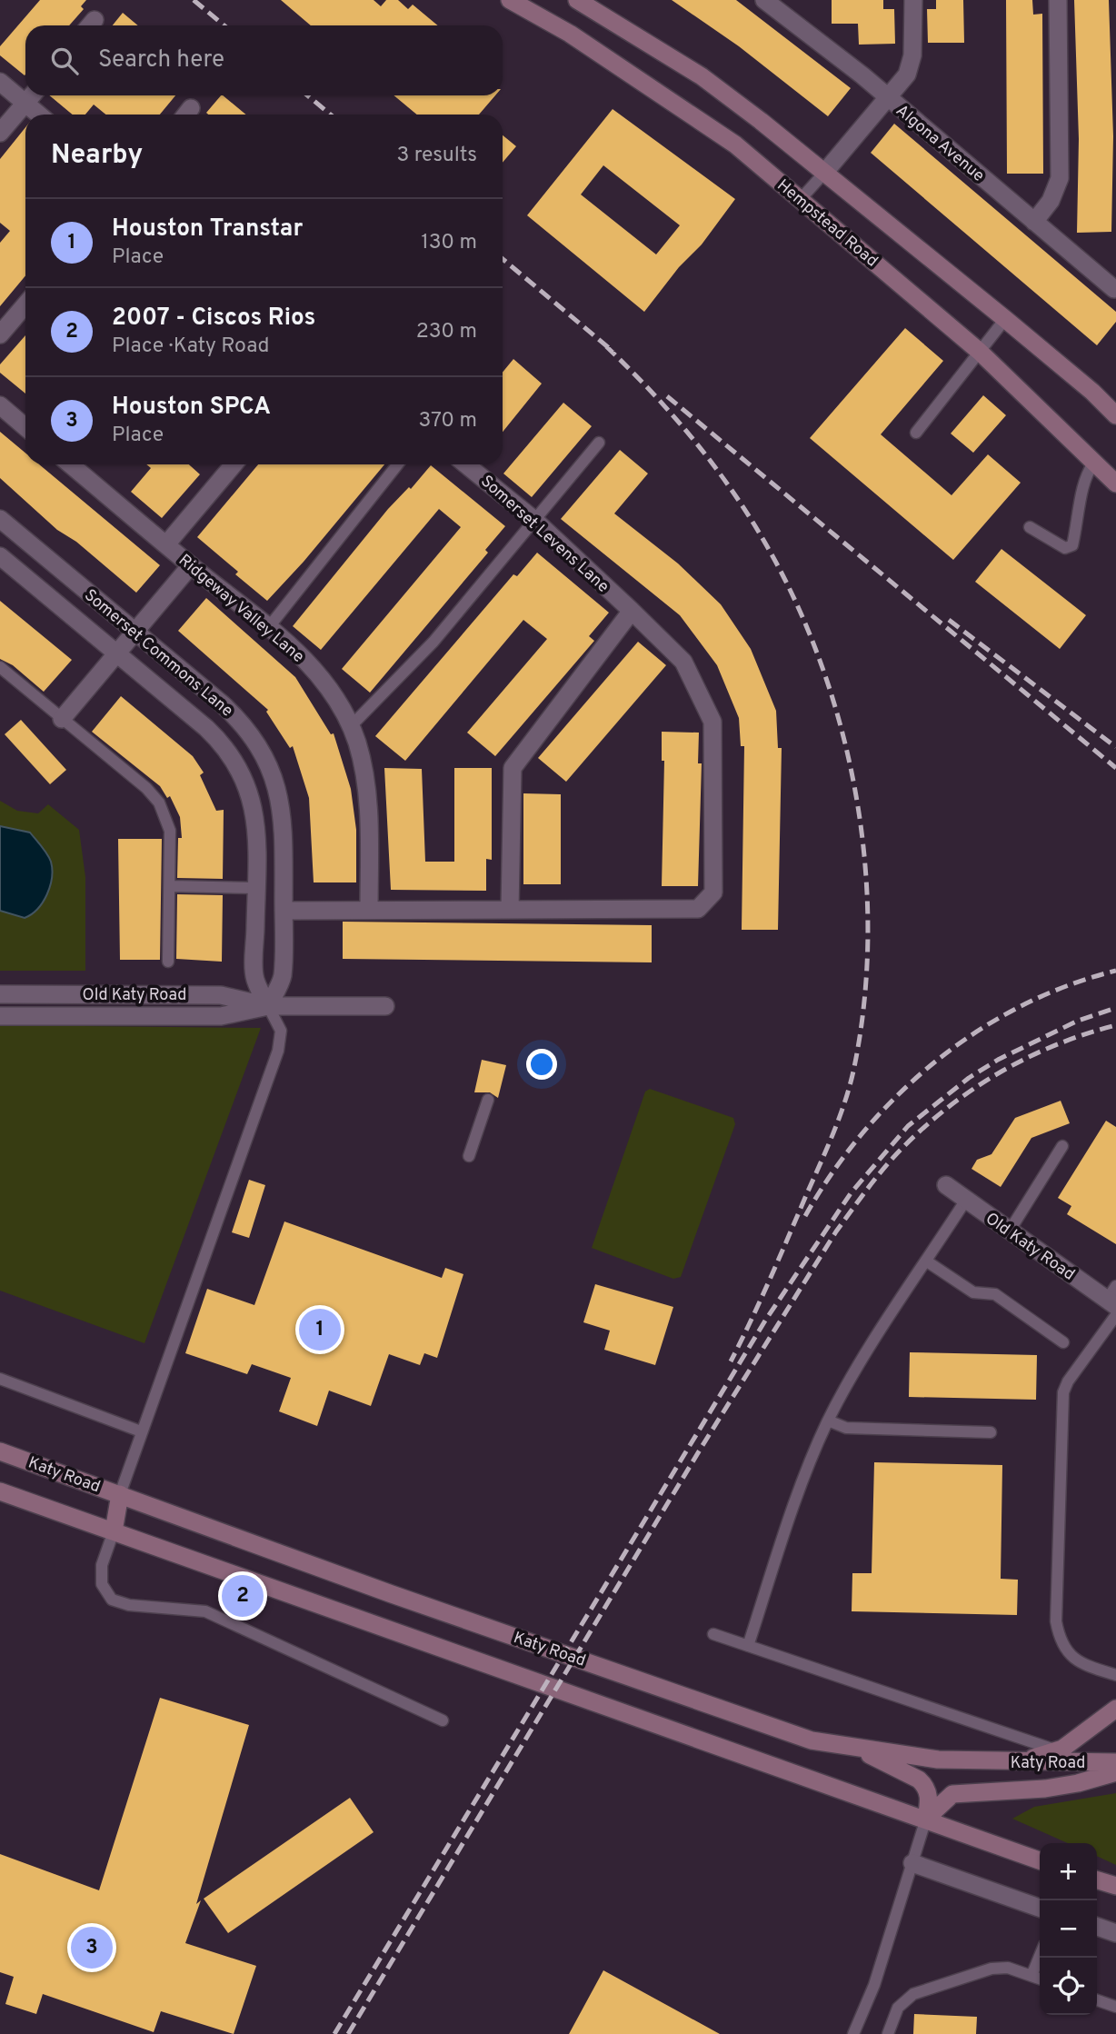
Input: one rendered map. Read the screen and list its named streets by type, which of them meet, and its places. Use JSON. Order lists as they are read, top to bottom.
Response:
{
  "streets": {
    "main road": ["Hempstead Road", "Katy Road"],
    "street": [
      "Algona Avenue",
      "Somerset Levens Lane",
      "Ridgeway Valley Lane",
      "Somerset Commons Lane",
      "Old Katy Road"
    ]
  },
  "crossings": [
    ["Somerset Levens Lane", "Ridgeway Valley Lane"],
    ["Somerset Levens Lane", "Somerset Commons Lane"],
    ["Somerset Commons Lane", "Old Katy Road"]
  ],
  "page": {
    "search": "Search here",
    "heading": ["Nearby", "3 results"],
    "list": [
      {
        "mark": "1",
        "name": "Houston Transtar",
        "note": "Place",
        "value": "130 m"
      },
      {
        "mark": "2",
        "name": "2007 - Ciscos Rios",
        "note": "Place · Katy Road",
        "value": "230 m"
      },
      {
        "mark": "3",
        "name": "Houston SPCA",
        "note": "Place",
        "value": "370 m"
      }
    ],
    "pins": ["1", "2", "3"],
    "map_buttons": ["+", "−"]
  }
}
